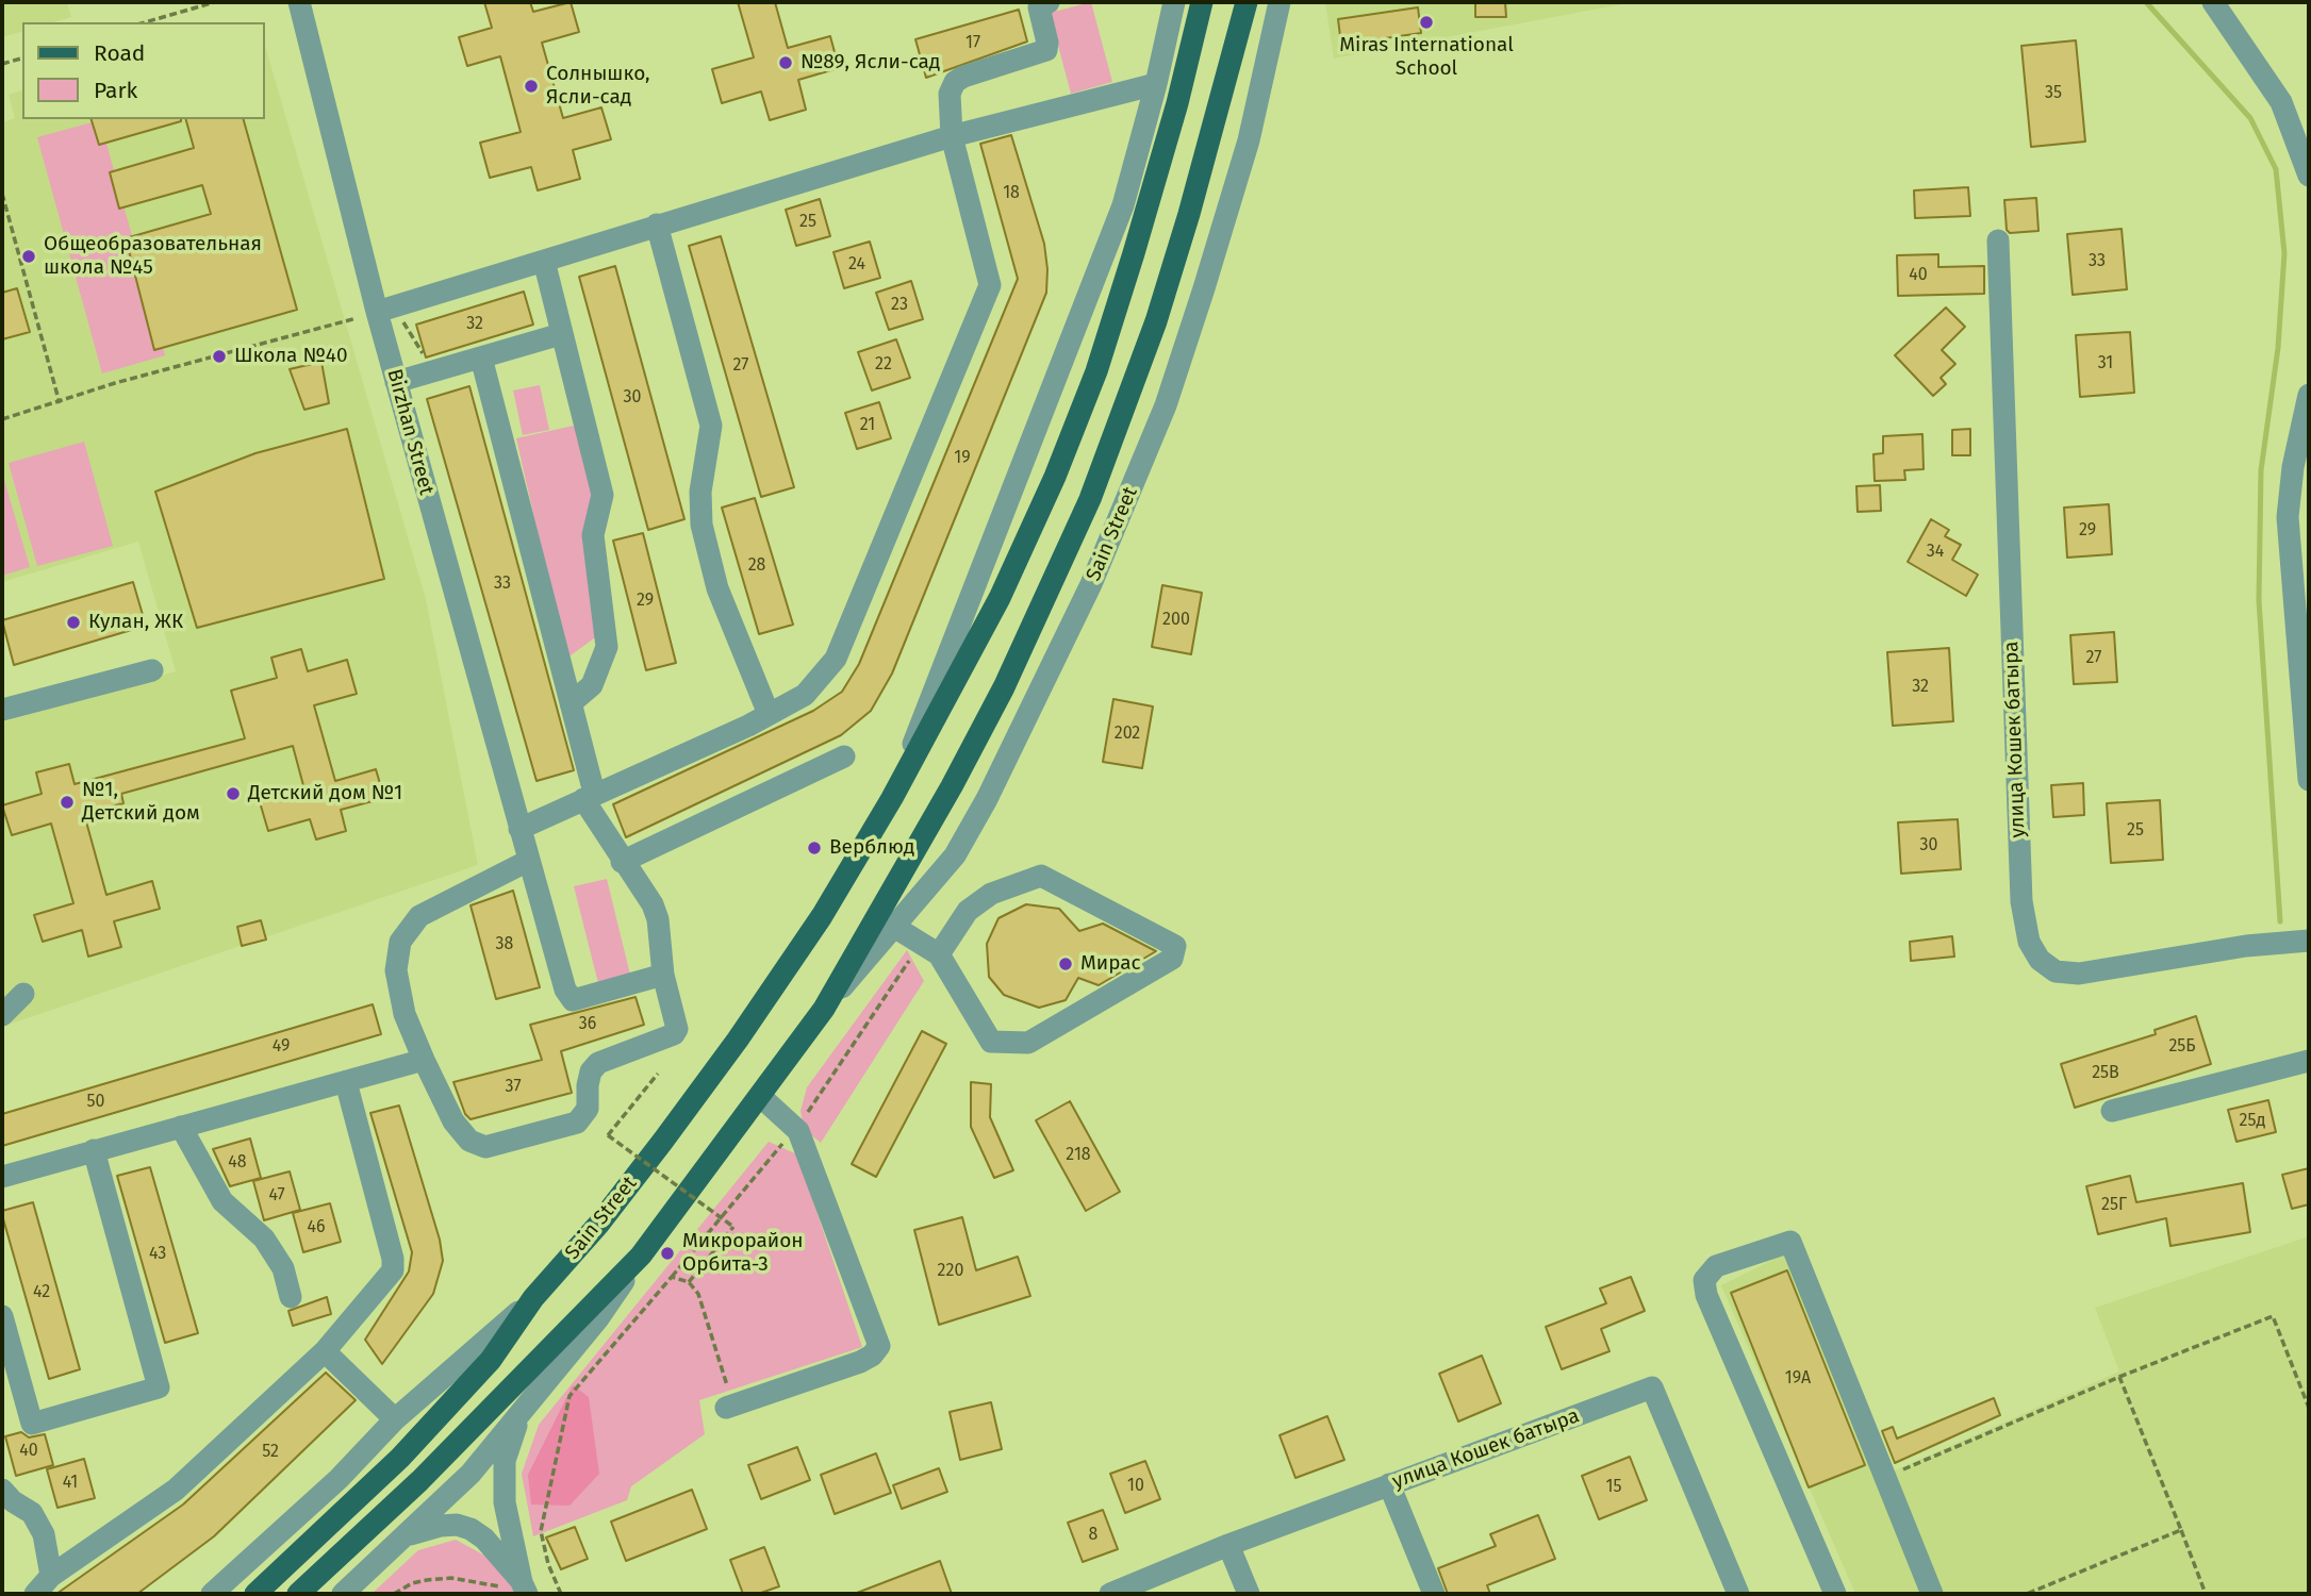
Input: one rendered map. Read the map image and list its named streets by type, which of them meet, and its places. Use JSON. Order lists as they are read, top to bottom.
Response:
{
  "streets": {
    "main road": ["Sain Street"],
    "street": ["Birzhan Street", "улица Кошек батыра"]
  },
  "places": [
    "Miras International School",
    "№89, Ясли-сад",
    "Солнышко, Ясли-сад",
    "Общеобразовательная школа №45",
    "Школа №40",
    "Кулан, ЖК",
    "Детский дом №1",
    "№1, Детский дом",
    "Верблюд",
    "Мирас",
    "Микрорайон Орбита-3"
  ],
  "house_numbers": [
    "17",
    "35",
    "18",
    "25",
    "33",
    "24",
    "40",
    "23",
    "32",
    "31",
    "22",
    "27",
    "30",
    "21",
    "19",
    "29",
    "34",
    "28",
    "33",
    "29",
    "200",
    "27",
    "32",
    "202",
    "25",
    "30",
    "38",
    "36",
    "49",
    "25Б",
    "25В",
    "37",
    "50",
    "25д",
    "218",
    "48",
    "47",
    "25Г",
    "46",
    "43",
    "220",
    "42",
    "19А",
    "40",
    "52",
    "41",
    "10",
    "15",
    "8"
  ],
  "legend": ["Road", "Park"]
}
